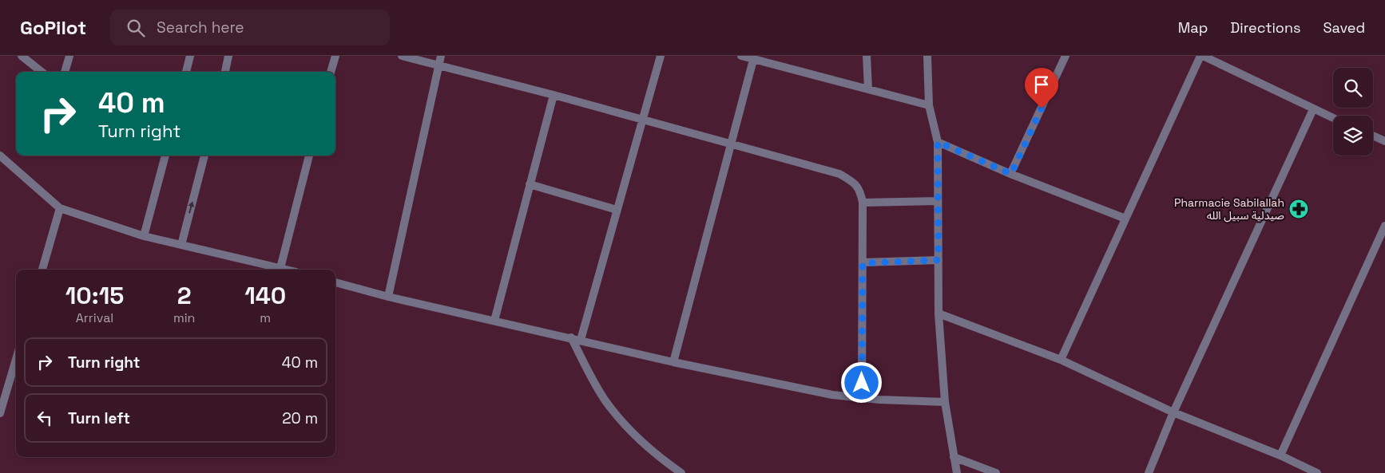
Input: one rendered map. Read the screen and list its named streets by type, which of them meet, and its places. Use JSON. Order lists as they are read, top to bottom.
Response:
{
  "places": {
    "pharmacy": ["Pharmacie Sabilallah صيدلية سبيل الله"]
  },
  "page": {
    "header": "GoPilot",
    "search": "Search here",
    "nav": ["Map", "Directions", "Saved"],
    "turn": ["40 m", "Turn right"],
    "eta": [
      "10:15",
      "Arrival",
      "2",
      "min",
      "140",
      "m"
    ],
    "list": [
      {
        "name": "Turn right",
        "value": "40 m"
      },
      {
        "name": "Turn left",
        "value": "20 m"
      }
    ]
  }
}
